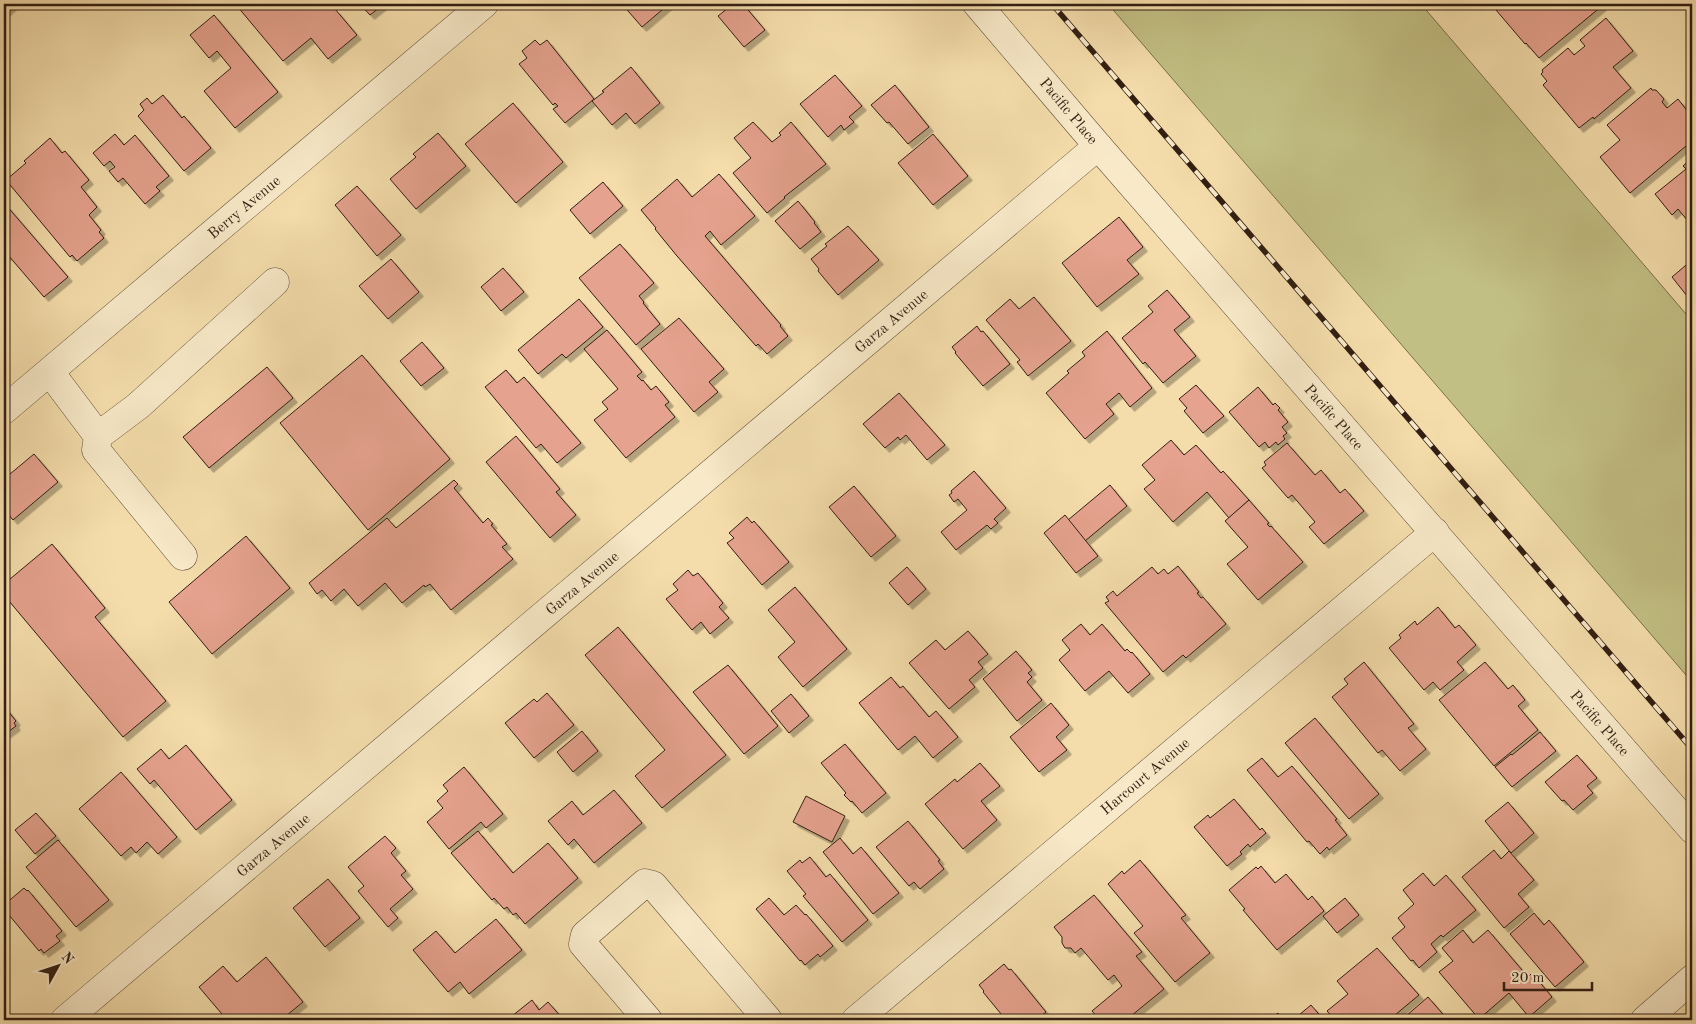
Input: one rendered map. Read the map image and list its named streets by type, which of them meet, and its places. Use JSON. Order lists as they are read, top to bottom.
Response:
{
  "streets": {
    "street": [
      "Pacific Place",
      "Berry Avenue",
      "Garza Avenue",
      "Harcourt Avenue"
    ]
  },
  "crossings": [
    ["Pacific Place", "Garza Avenue"],
    ["Pacific Place", "Harcourt Avenue"]
  ],
  "scale_bar": "20 m",
  "north": "top right"
}
